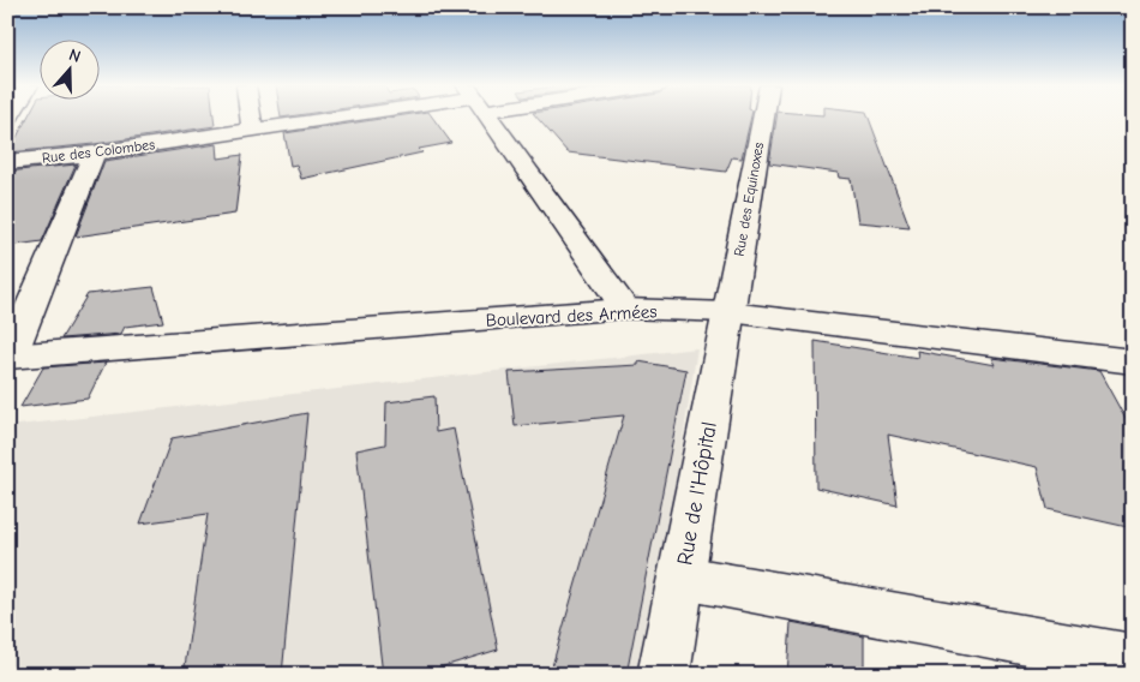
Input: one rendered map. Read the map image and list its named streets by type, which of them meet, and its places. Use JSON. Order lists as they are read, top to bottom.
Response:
{
  "streets": {
    "street": [
      "Rue des Colombes",
      "Rue des Equinoxes",
      "Boulevard des Armées",
      "Rue de l'Hôpital"
    ]
  },
  "crossings": [
    ["Rue des Equinoxes", "Boulevard des Armées"],
    ["Rue des Equinoxes", "Rue de l'Hôpital"],
    ["Boulevard des Armées", "Rue de l'Hôpital"]
  ],
  "north": "top"
}
